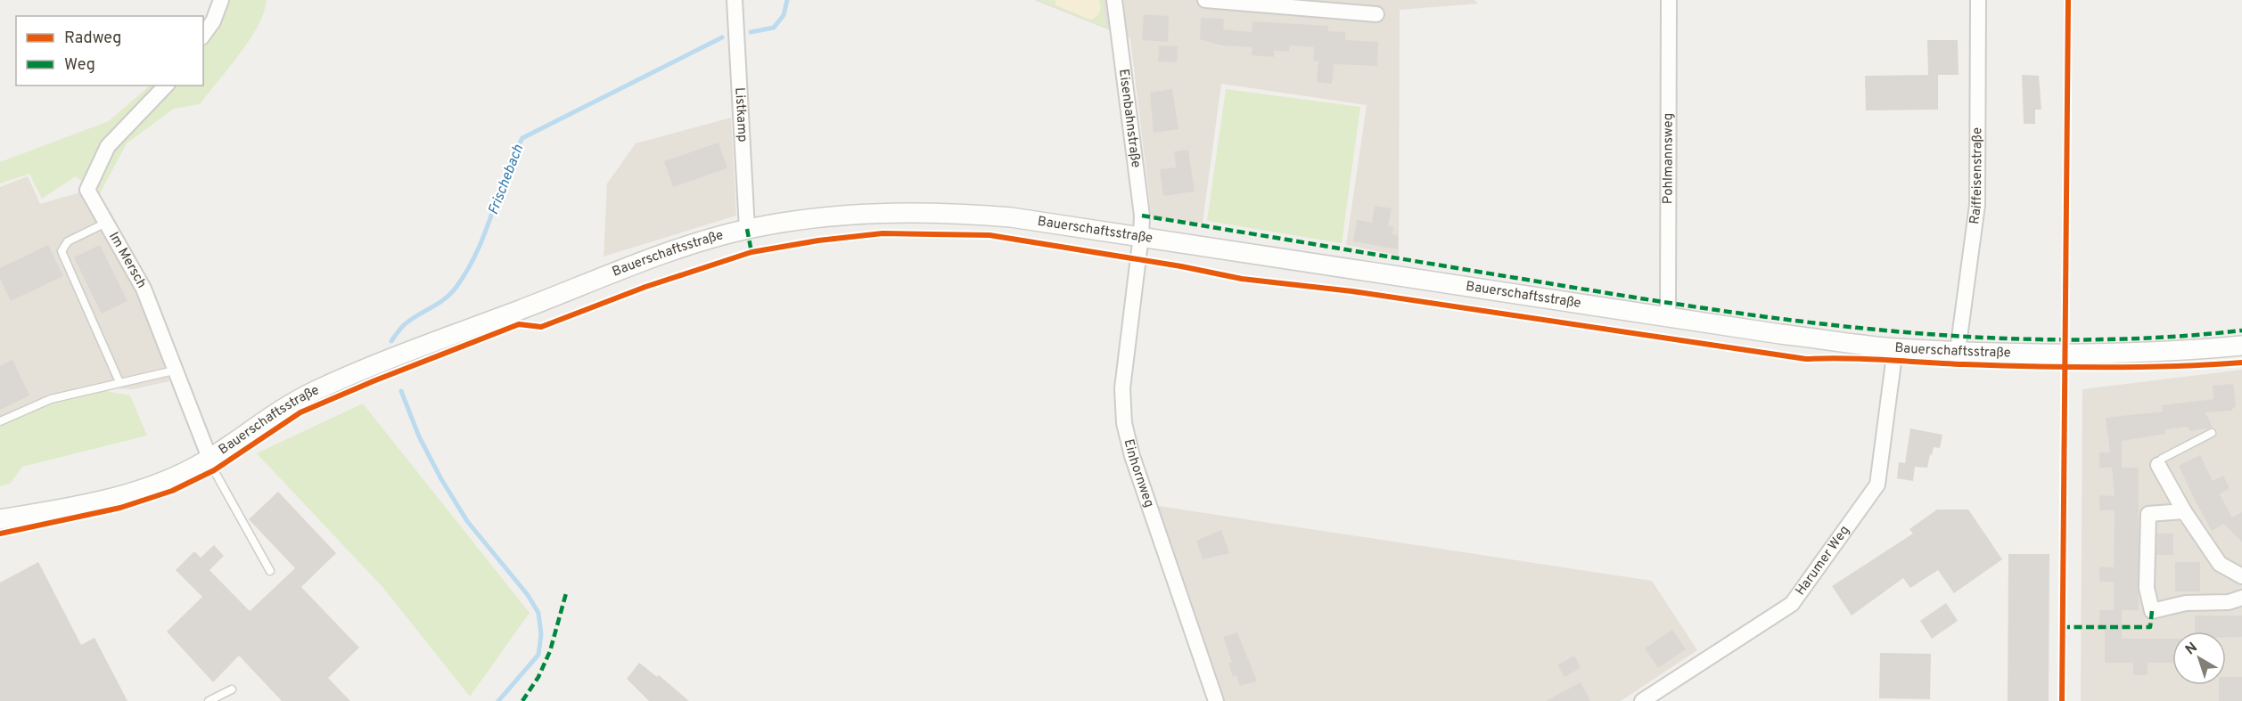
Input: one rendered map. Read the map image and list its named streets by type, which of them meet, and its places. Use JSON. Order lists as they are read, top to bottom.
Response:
{
  "streets": {
    "street": [
      "Listkamp",
      "Eisenbahnstraße",
      "Pohlmannsweg",
      "Raiffeisenstraße",
      "Bauerschaftsstraße",
      "Im Mersch",
      "Einhornweg",
      "Harumer Weg"
    ]
  },
  "crossings": [
    ["Listkamp", "Bauerschaftsstraße"],
    ["Eisenbahnstraße", "Bauerschaftsstraße"],
    ["Eisenbahnstraße", "Einhornweg"],
    ["Pohlmannsweg", "Bauerschaftsstraße"],
    ["Raiffeisenstraße", "Bauerschaftsstraße"],
    ["Bauerschaftsstraße", "Im Mersch"],
    ["Bauerschaftsstraße", "Einhornweg"],
    ["Bauerschaftsstraße", "Harumer Weg"]
  ],
  "water": ["Frischebach"],
  "legend": ["Radweg", "Weg"],
  "north": "top left"
}
